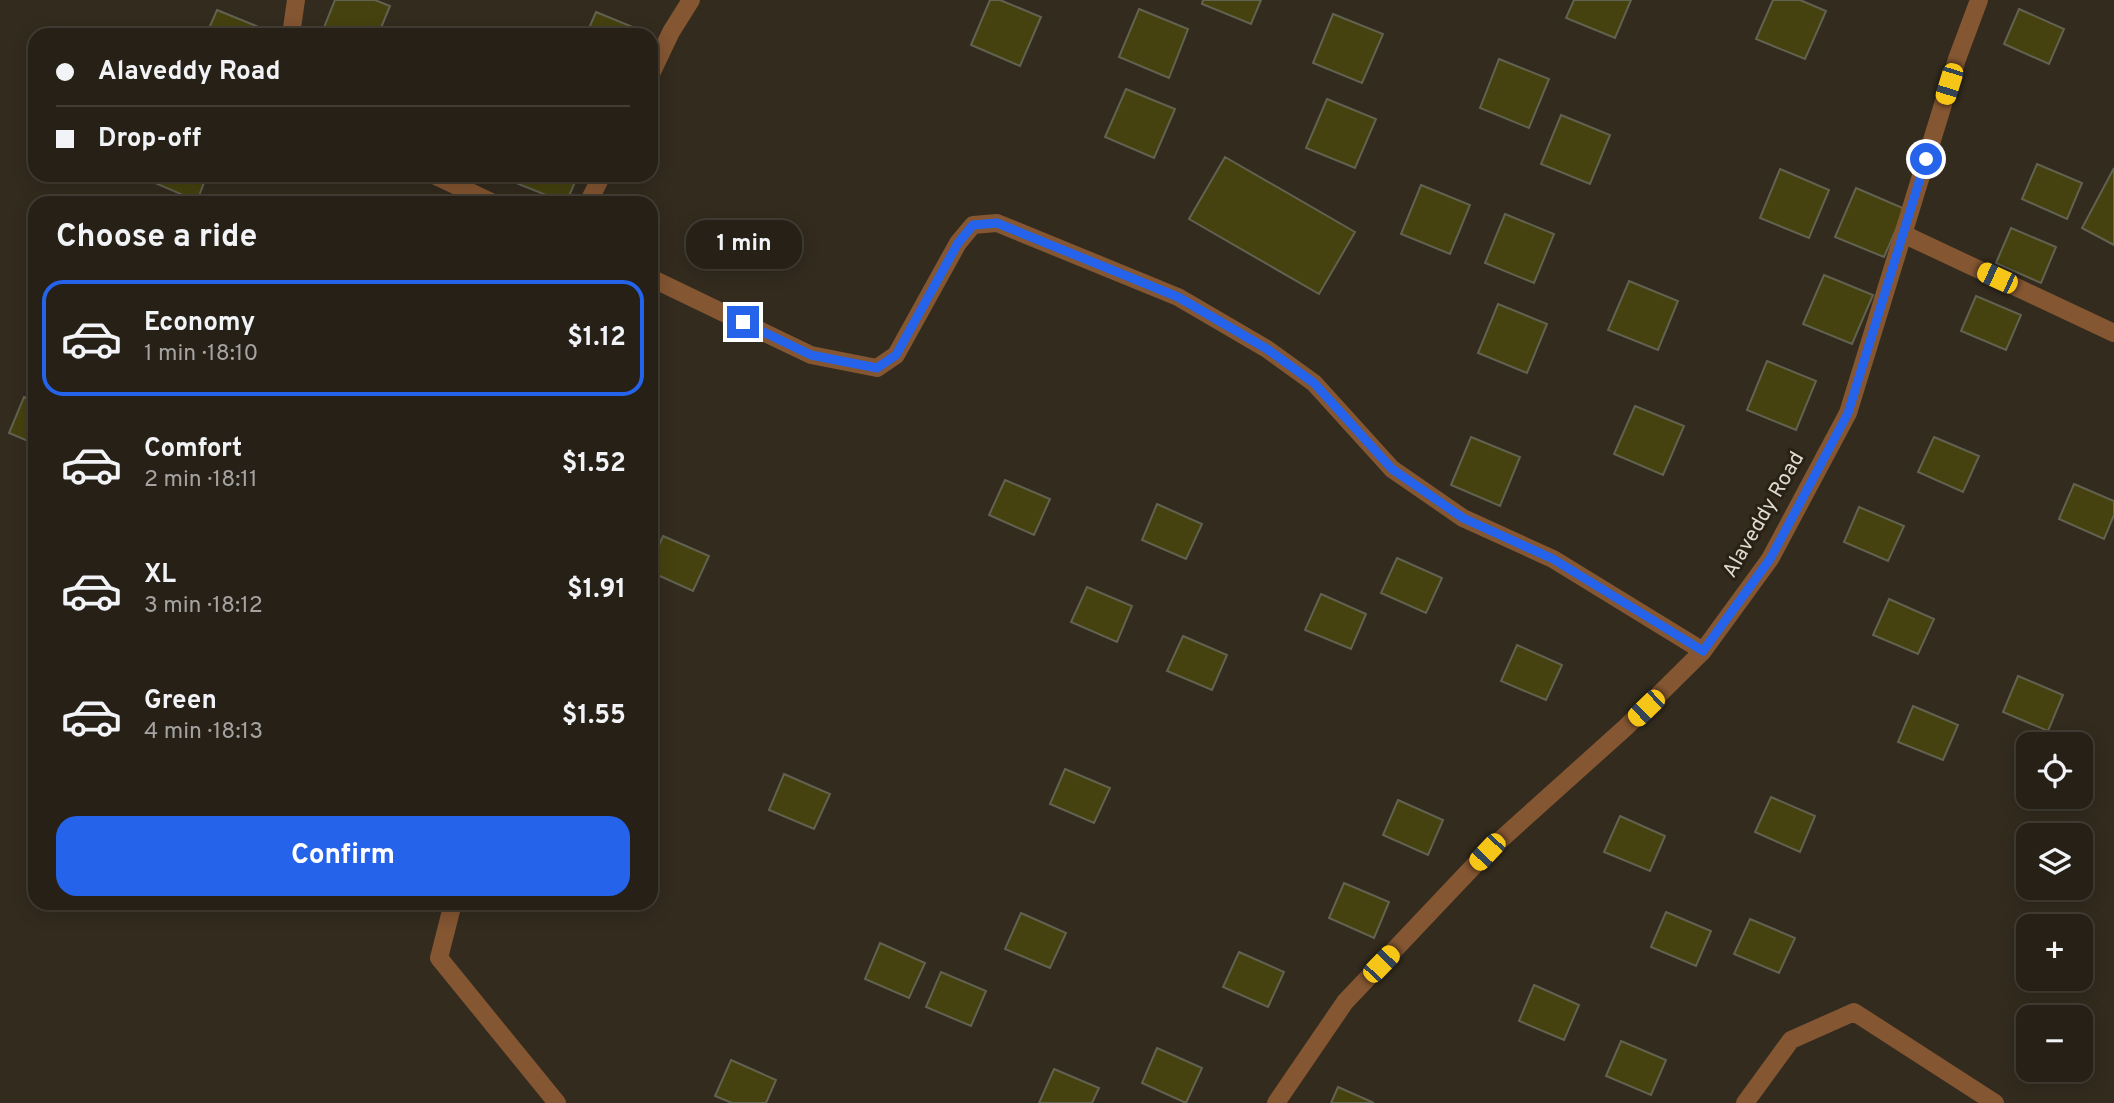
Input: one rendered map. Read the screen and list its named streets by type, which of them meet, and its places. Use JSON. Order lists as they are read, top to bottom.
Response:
{
  "streets": {
    "street": ["Alaveddy Road"]
  },
  "page": {
    "banner": ["Alaveddy Road", "Drop-off"],
    "heading": "Choose a ride",
    "bubble": "1 min",
    "list": [
      {
        "name": "Economy",
        "note": "1 min · 18:10",
        "value": "$1.12"
      },
      {
        "name": "Comfort",
        "note": "2 min · 18:11",
        "value": "$1.52"
      },
      {
        "name": "XL",
        "note": "3 min · 18:12",
        "value": "$1.91"
      },
      {
        "name": "Green",
        "note": "4 min · 18:13",
        "value": "$1.55"
      }
    ],
    "map_buttons": ["+", "−"],
    "buttons": "Confirm"
  }
}
